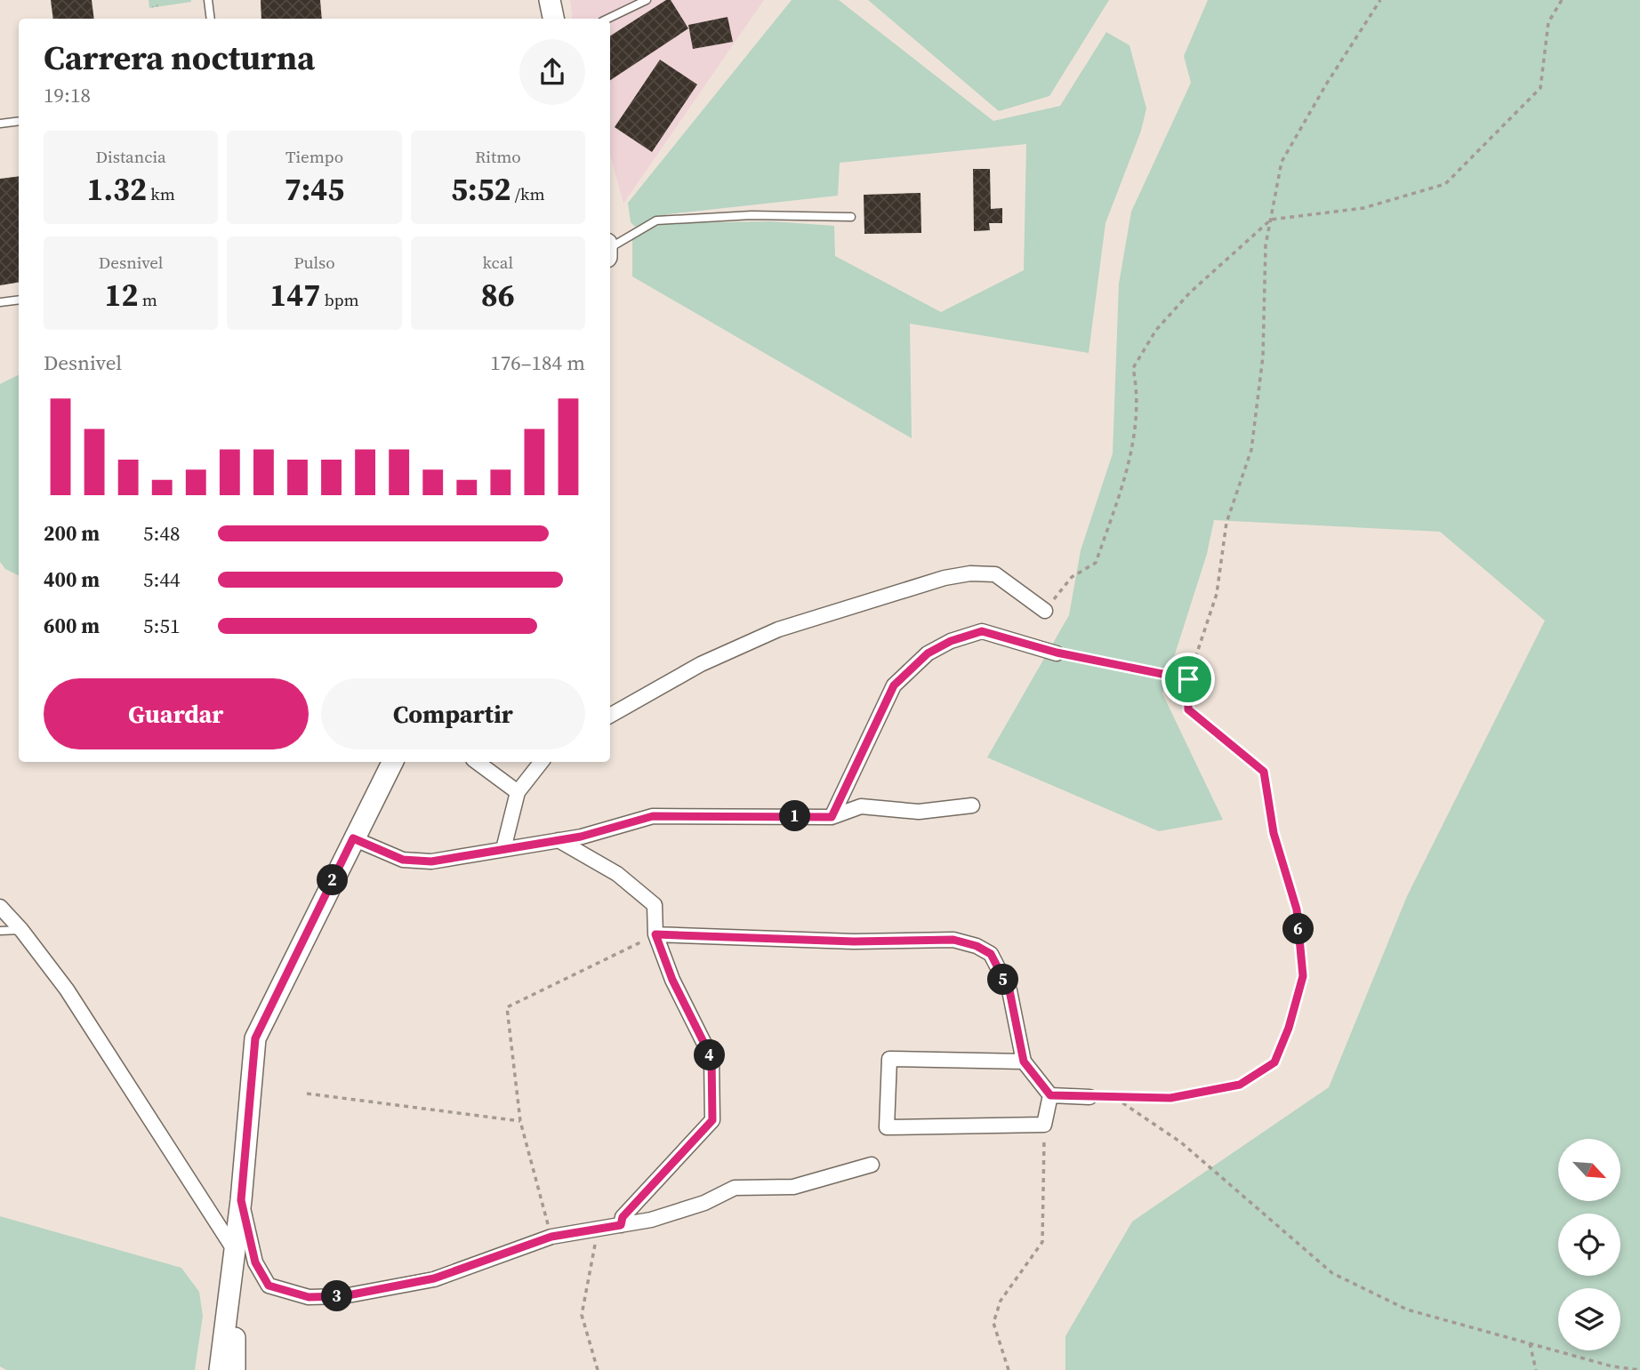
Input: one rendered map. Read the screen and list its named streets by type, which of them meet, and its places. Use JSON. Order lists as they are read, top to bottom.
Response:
{
  "north": "bottom right",
  "page": {
    "heading": ["Carrera nocturna", "19:18"],
    "stats": [
      ["Distancia", "1.32 km"],
      ["Tiempo", "7:45"],
      ["Ritmo", "5:52 /km"],
      ["Desnivel", "12 m"],
      ["Pulso", "147 bpm"],
      ["kcal", "86"]
    ],
    "chart": ["Desnivel", "176–184 m"],
    "list": [
      {
        "name": "200 m",
        "note": "5:48"
      },
      {
        "name": "400 m",
        "note": "5:44"
      },
      {
        "name": "600 m",
        "note": "5:51"
      }
    ],
    "buttons": ["Guardar", "Compartir"],
    "pins": [
      "1",
      "2",
      "6",
      "5",
      "4",
      "3"
    ]
  }
}
